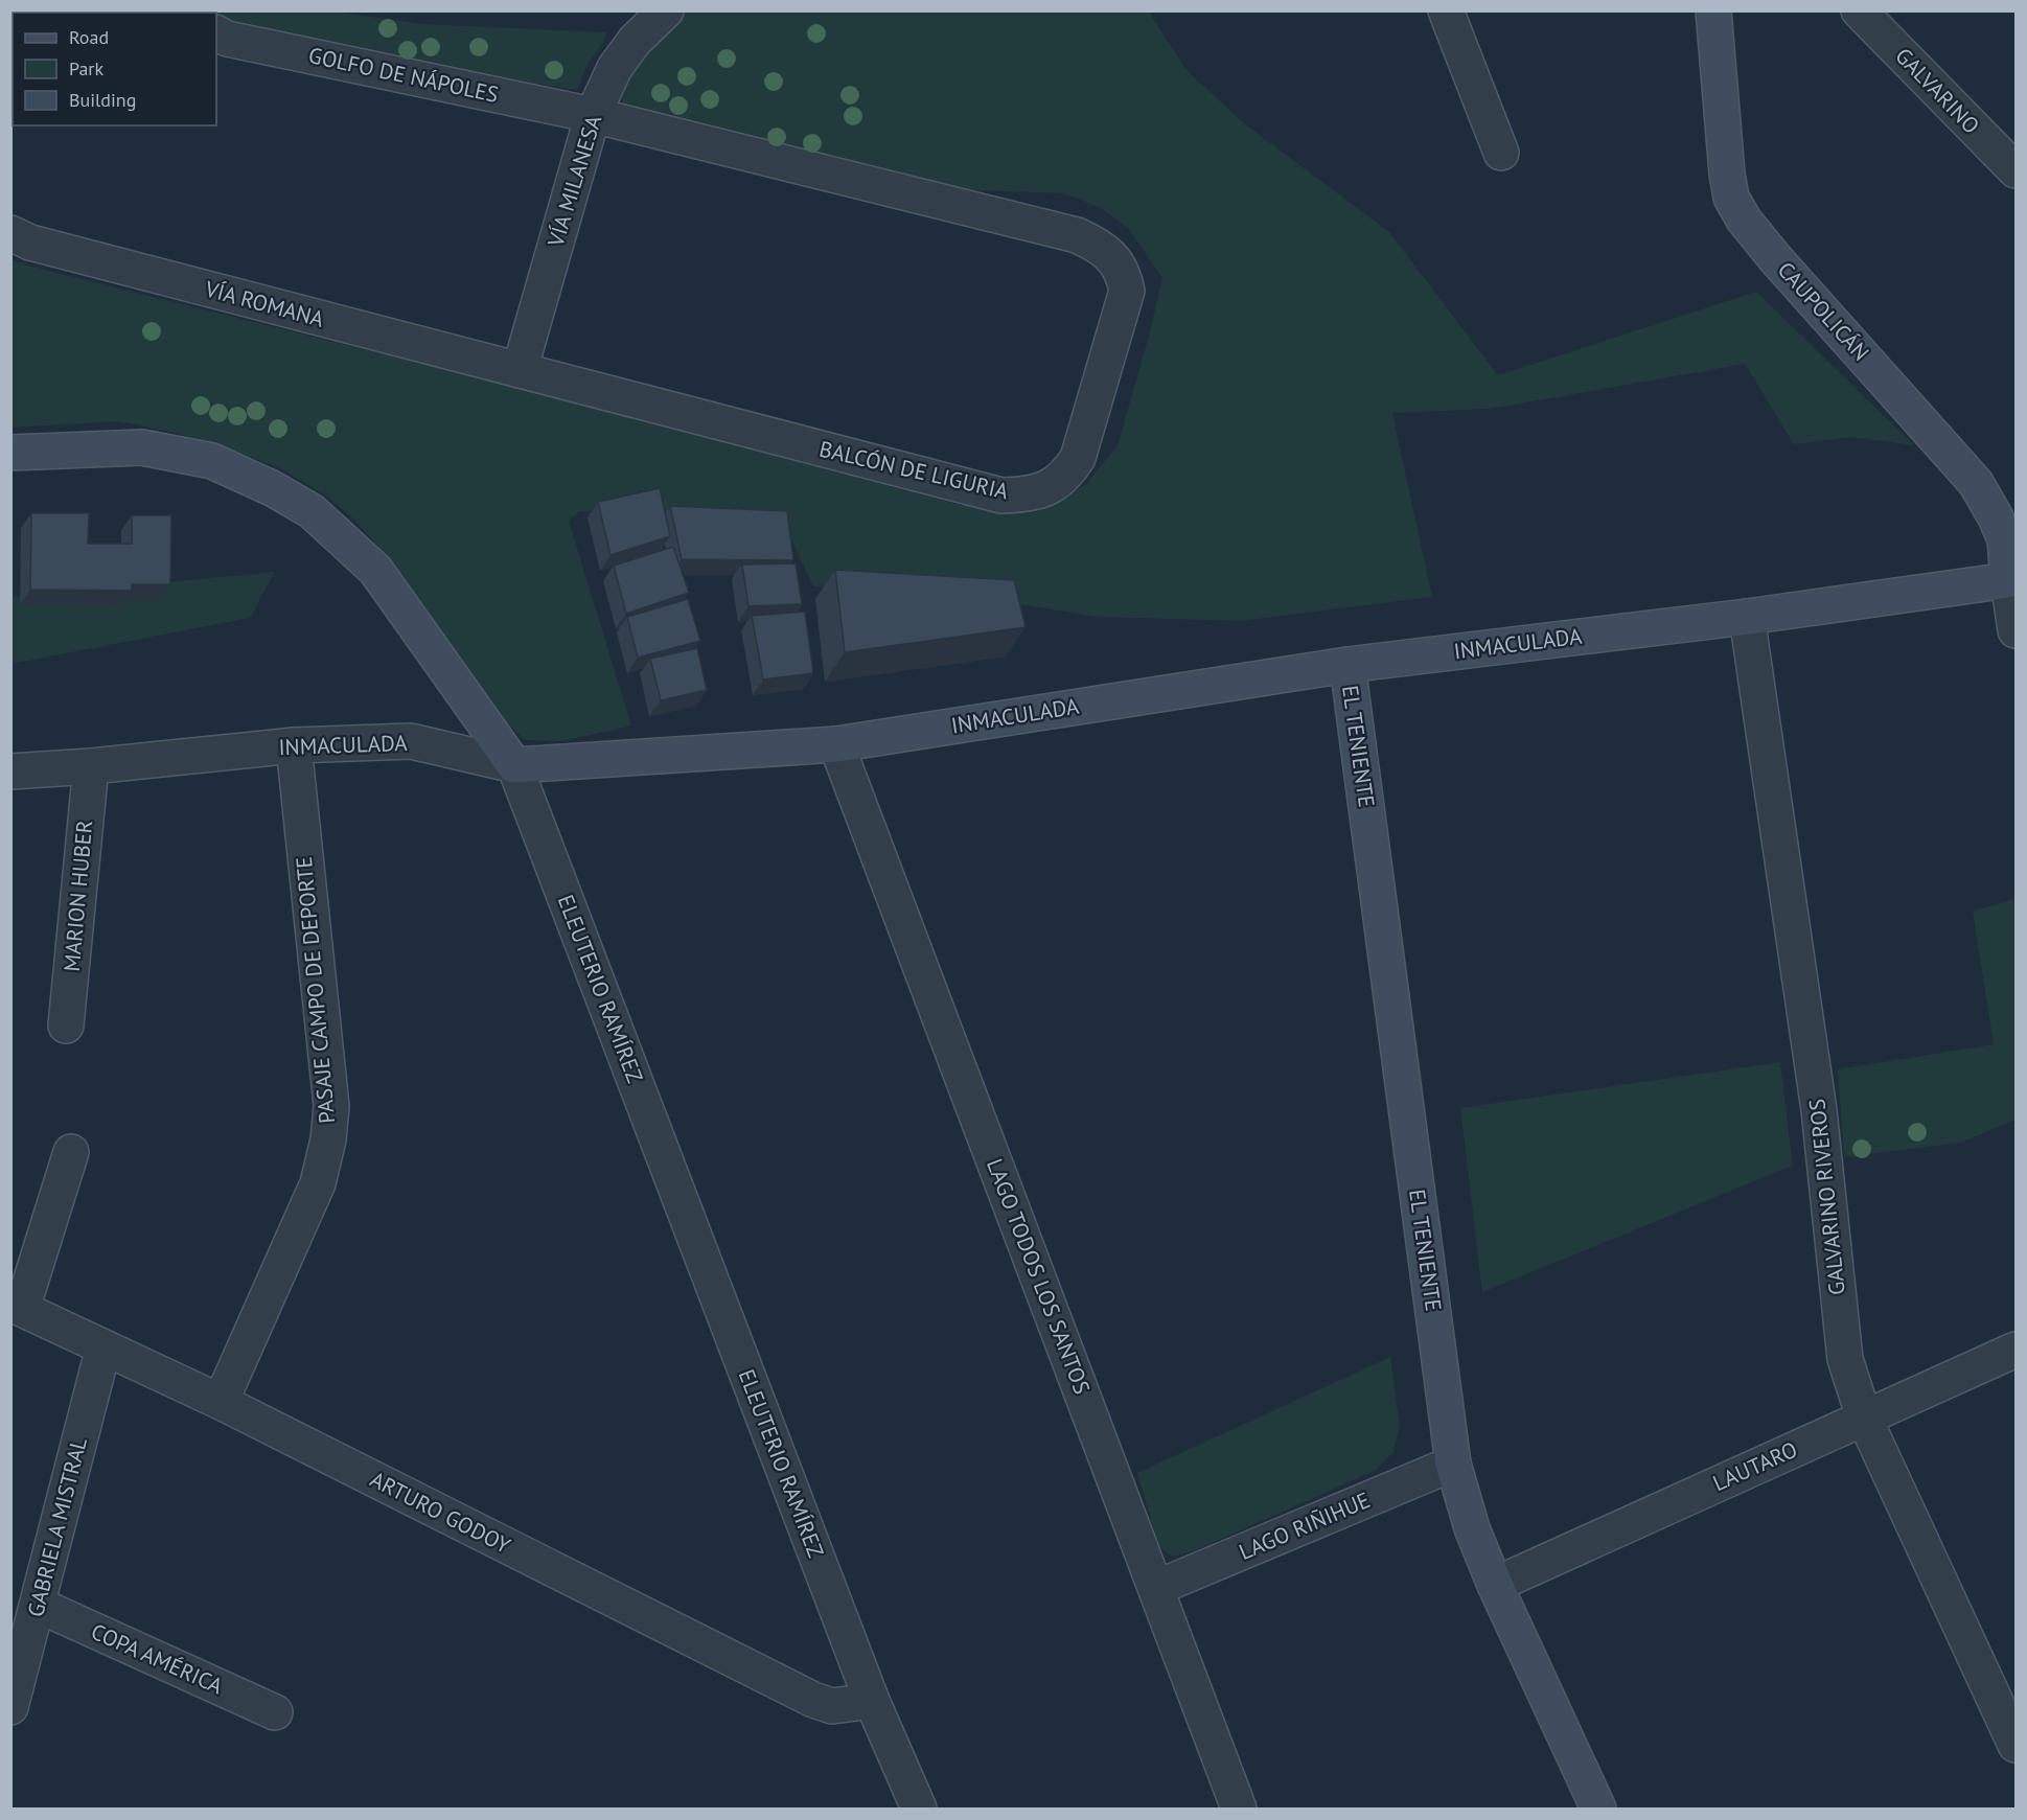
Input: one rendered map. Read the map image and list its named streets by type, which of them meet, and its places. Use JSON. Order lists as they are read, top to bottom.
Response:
{
  "streets": {
    "street": [
      "GOLFO DE NÁPOLES",
      "GALVARINO",
      "VÍA MILANESA",
      "VÍA ROMANA",
      "CAUPOLICÁN",
      "BALCÓN DE LIGURIA",
      "INMACULADA",
      "EL TENIENTE",
      "MARION HUBER",
      "ELEUTERIO RAMÍREZ",
      "PASAJE CAMPO DE DEPORTE",
      "GALVARINO RIVEROS",
      "LAGO TODOS LOS SANTOS",
      "LAUTARO",
      "ARTURO GODOY",
      "LAGO RIÑIHUE",
      "GABRIELA MISTRAL",
      "COPA AMÉRICA"
    ]
  },
  "crossings": [
    ["GOLFO DE NÁPOLES", "VÍA MILANESA"],
    ["GOLFO DE NÁPOLES", "BALCÓN DE LIGURIA"],
    ["VÍA MILANESA", "VÍA ROMANA"],
    ["VÍA MILANESA", "BALCÓN DE LIGURIA"],
    ["VÍA ROMANA", "BALCÓN DE LIGURIA"],
    ["CAUPOLICÁN", "INMACULADA"],
    ["INMACULADA", "EL TENIENTE"],
    ["INMACULADA", "MARION HUBER"],
    ["INMACULADA", "ELEUTERIO RAMÍREZ"],
    ["INMACULADA", "PASAJE CAMPO DE DEPORTE"],
    ["INMACULADA", "GALVARINO RIVEROS"],
    ["INMACULADA", "LAGO TODOS LOS SANTOS"],
    ["EL TENIENTE", "LAUTARO"],
    ["EL TENIENTE", "LAGO RIÑIHUE"],
    ["ELEUTERIO RAMÍREZ", "ARTURO GODOY"],
    ["PASAJE CAMPO DE DEPORTE", "ARTURO GODOY"],
    ["GALVARINO RIVEROS", "LAUTARO"],
    ["LAGO TODOS LOS SANTOS", "LAGO RIÑIHUE"],
    ["ARTURO GODOY", "GABRIELA MISTRAL"],
    ["GABRIELA MISTRAL", "COPA AMÉRICA"]
  ],
  "legend": ["Road", "Park", "Building"]
}
